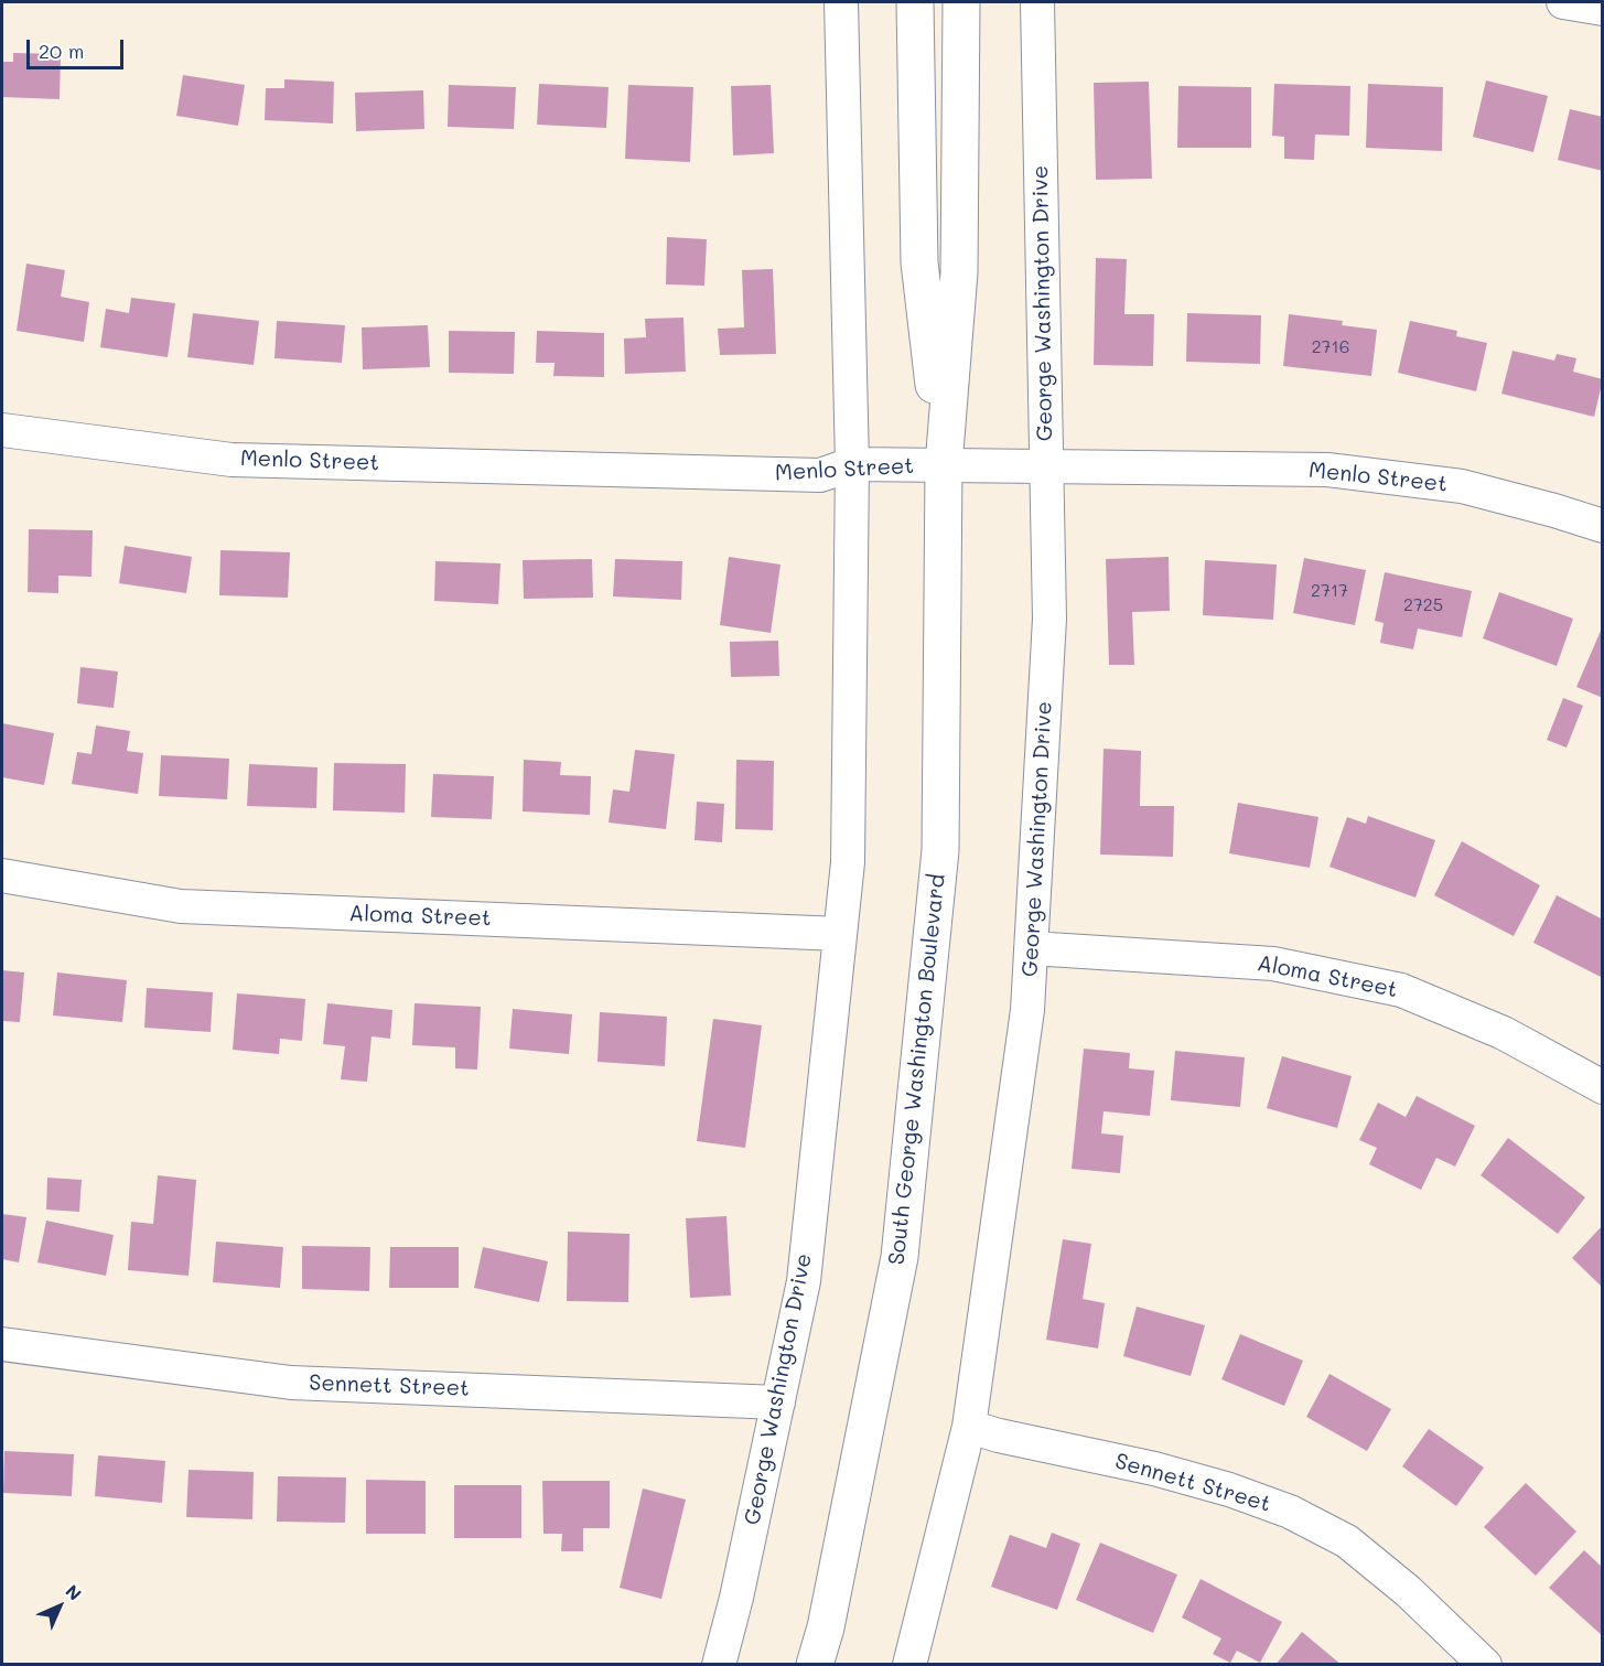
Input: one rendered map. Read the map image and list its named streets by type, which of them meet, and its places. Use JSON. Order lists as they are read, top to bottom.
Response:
{
  "streets": {
    "street": [
      "George Washington Drive",
      "Menlo Street",
      "Aloma Street",
      "South George Washington Boulevard",
      "Sennett Street"
    ]
  },
  "crossings": [
    ["George Washington Drive", "Menlo Street"],
    ["George Washington Drive", "Aloma Street"],
    ["George Washington Drive", "Sennett Street"],
    ["Menlo Street", "South George Washington Boulevard"]
  ],
  "house_numbers": ["2716", "2717", "2725"],
  "scale_bar": "20 m",
  "north": "top right"
}
